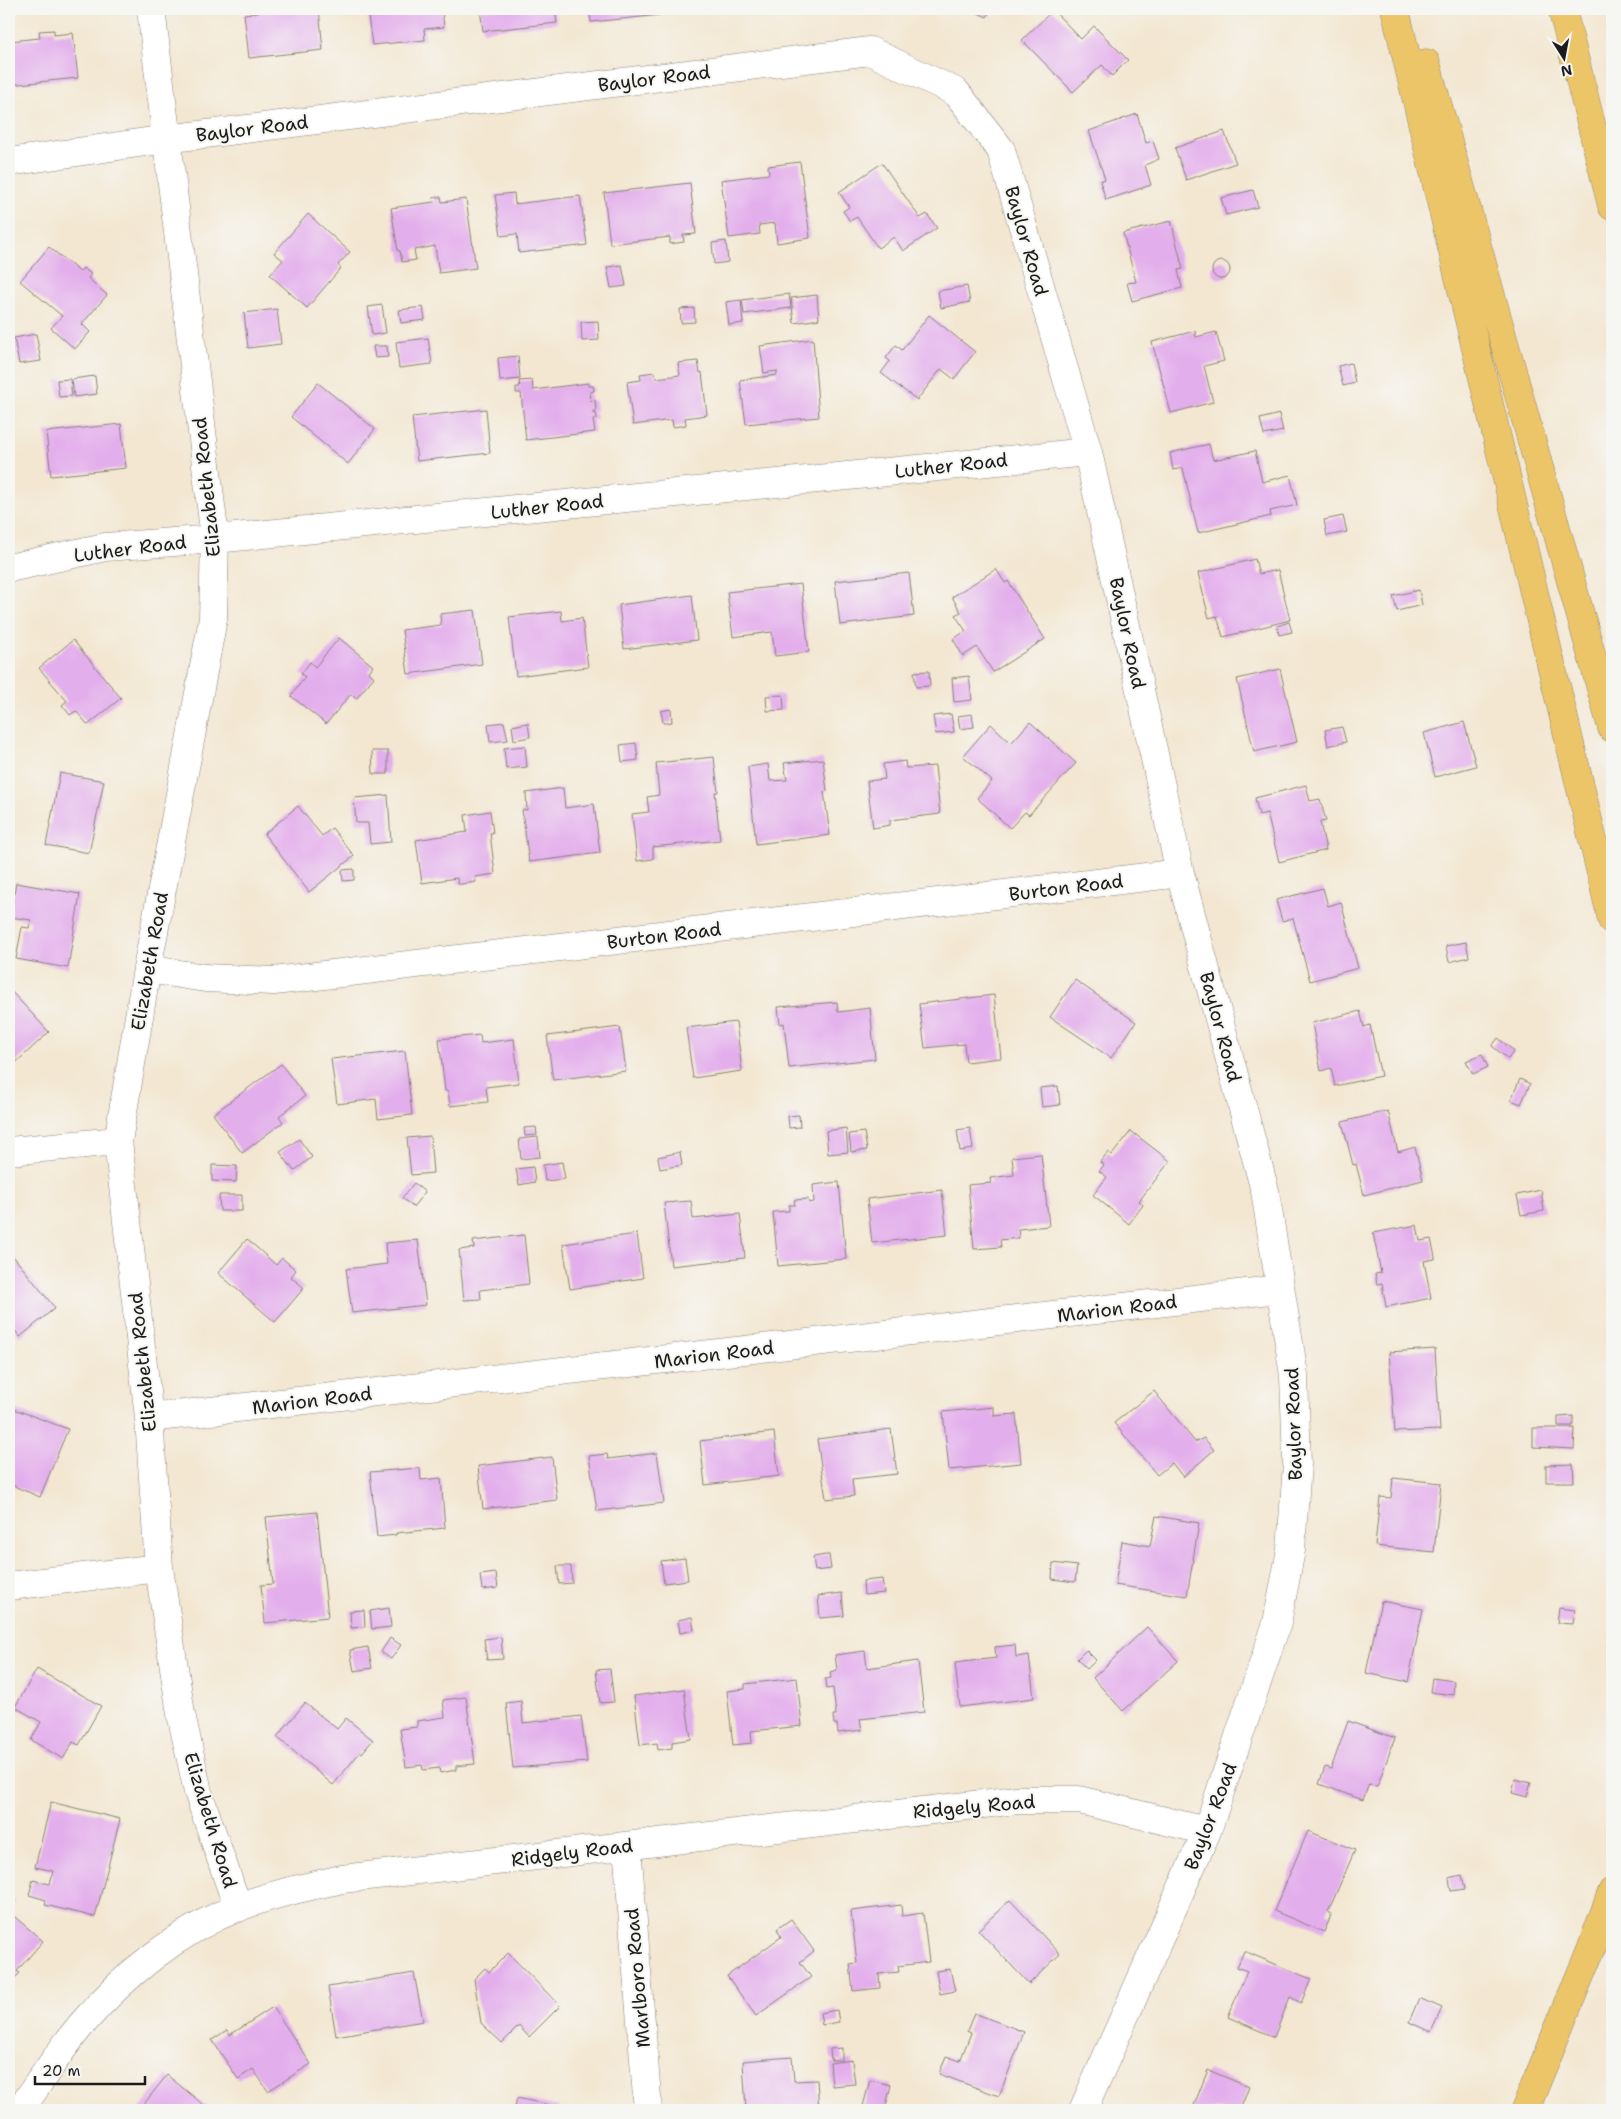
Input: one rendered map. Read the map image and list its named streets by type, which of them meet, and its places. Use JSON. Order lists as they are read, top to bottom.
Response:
{
  "streets": {
    "street": [
      "Baylor Road",
      "Luther Road",
      "Elizabeth Road",
      "Burton Road",
      "Marion Road",
      "Ridgely Road",
      "Marlboro Road"
    ]
  },
  "crossings": [
    ["Baylor Road", "Luther Road"],
    ["Baylor Road", "Elizabeth Road"],
    ["Baylor Road", "Burton Road"],
    ["Baylor Road", "Marion Road"],
    ["Baylor Road", "Ridgely Road"],
    ["Luther Road", "Elizabeth Road"],
    ["Elizabeth Road", "Burton Road"],
    ["Elizabeth Road", "Marion Road"],
    ["Elizabeth Road", "Ridgely Road"],
    ["Ridgely Road", "Marlboro Road"]
  ],
  "scale_bar": "20 m",
  "north": "bottom"
}
